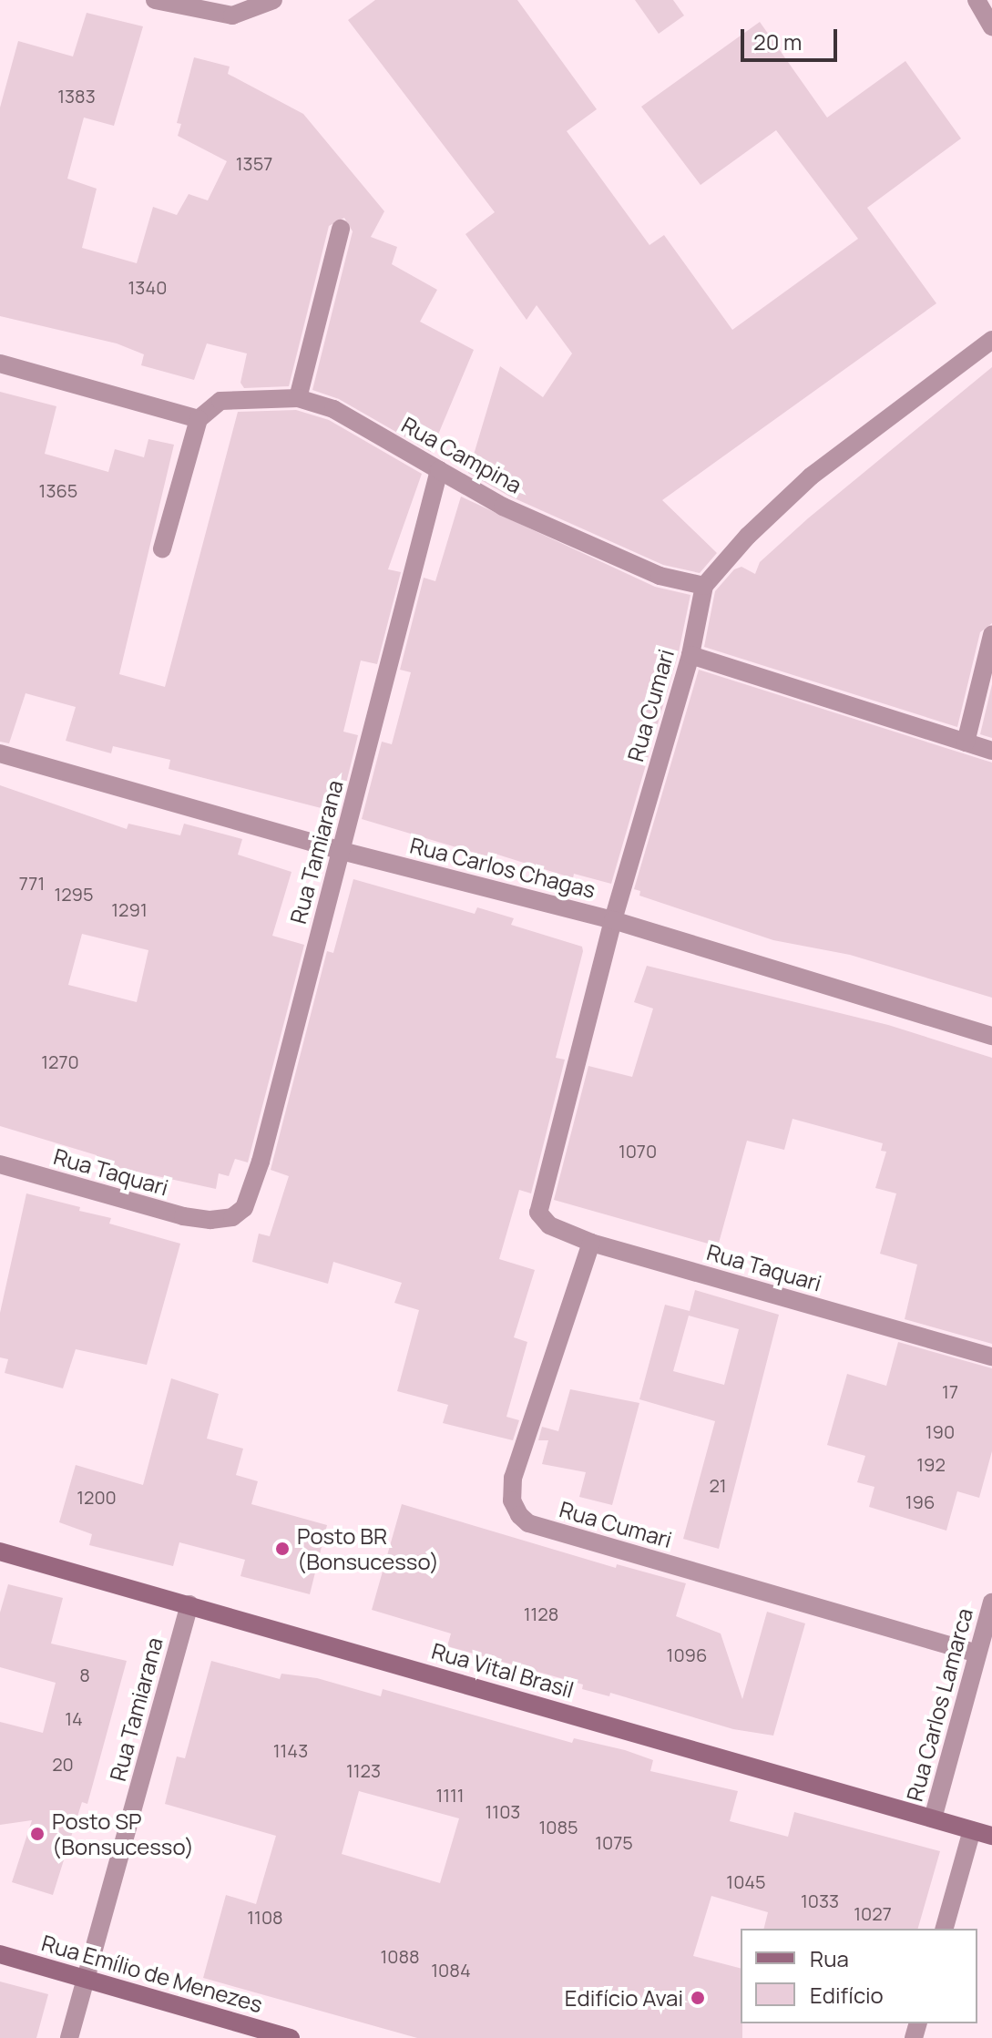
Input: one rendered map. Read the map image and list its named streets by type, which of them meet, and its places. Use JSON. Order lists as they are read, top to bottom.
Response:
{
  "streets": {
    "street": [
      "Rua Campina",
      "Rua Cumari",
      "Rua Tamiarana",
      "Rua Carlos Chagas",
      "Rua Taquari",
      "Rua Vital Brasil",
      "Rua Carlos Lamarca",
      "Rua Emílio de Menezes"
    ]
  },
  "crossings": [
    ["Rua Campina", "Rua Cumari"],
    ["Rua Campina", "Rua Tamiarana"],
    ["Rua Cumari", "Rua Carlos Chagas"],
    ["Rua Cumari", "Rua Taquari"],
    ["Rua Cumari", "Rua Carlos Lamarca"],
    ["Rua Tamiarana", "Rua Carlos Chagas"],
    ["Rua Tamiarana", "Rua Taquari"],
    ["Rua Tamiarana", "Rua Vital Brasil"],
    ["Rua Tamiarana", "Rua Emílio de Menezes"],
    ["Rua Vital Brasil", "Rua Carlos Lamarca"]
  ],
  "places": ["Posto BR (Bonsucesso)", "Posto SP (Bonsucesso)", "Edifício Avai"],
  "house_numbers": [
    "1383",
    "1357",
    "1340",
    "1365",
    "771",
    "1295",
    "1291",
    "1270",
    "1070",
    "17",
    "190",
    "192",
    "21",
    "1200",
    "196",
    "1128",
    "1096",
    "8",
    "14",
    "1143",
    "20",
    "1123",
    "1111",
    "1103",
    "1085",
    "1075",
    "1045",
    "1033",
    "1027",
    "1108",
    "1088",
    "1084"
  ],
  "legend": ["Rua", "Edifício"],
  "scale_bar": "20 m"
}
